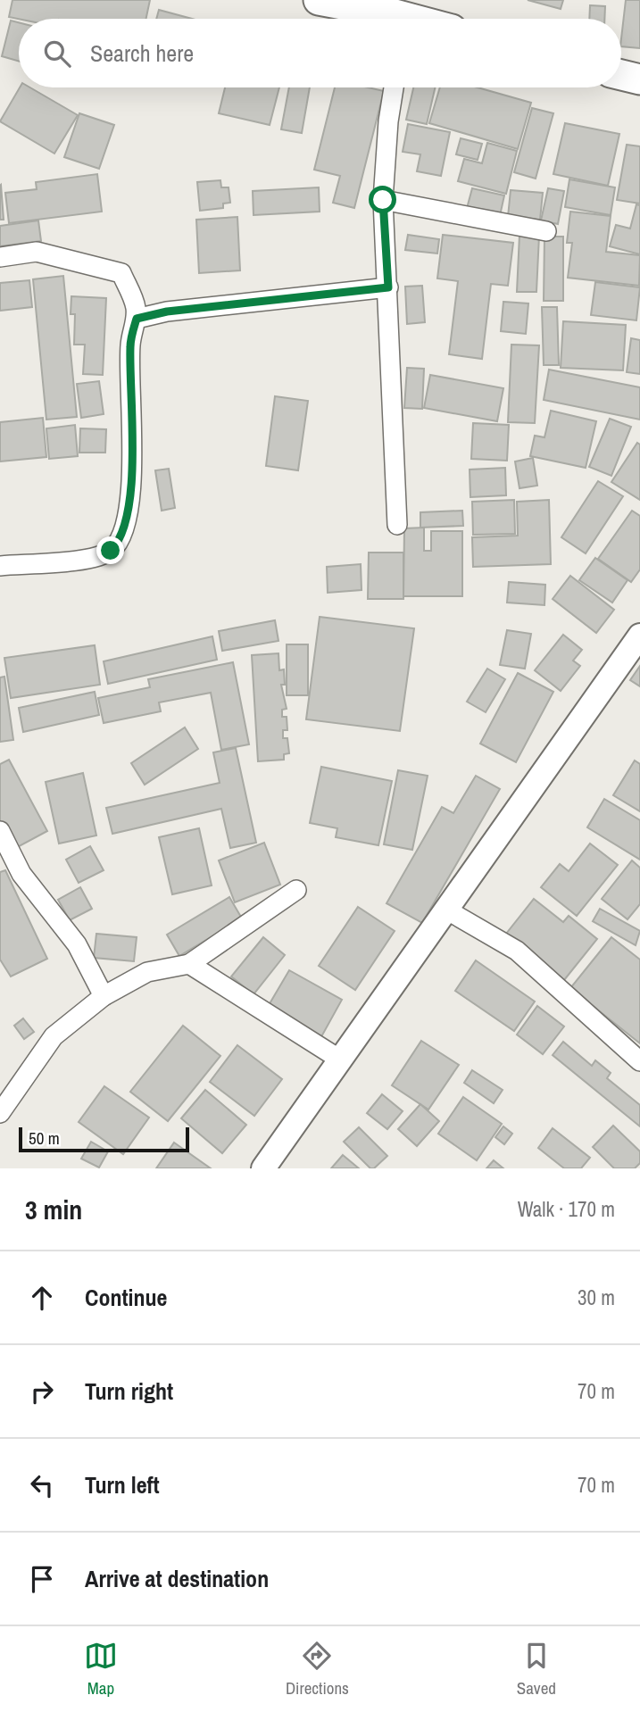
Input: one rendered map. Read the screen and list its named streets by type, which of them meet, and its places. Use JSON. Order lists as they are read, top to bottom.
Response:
{
  "scale_bar": "50 m",
  "page": {
    "search": "Search here",
    "scale": "50 m",
    "heading": ["3 min", "Walk · 170 m"],
    "list": [
      ["Continue", "30 m"],
      ["Turn right", "70 m"],
      ["Turn left", "70 m"],
      "Arrive at destination"
    ],
    "nav": ["Map", "Directions", "Saved"]
  }
}
